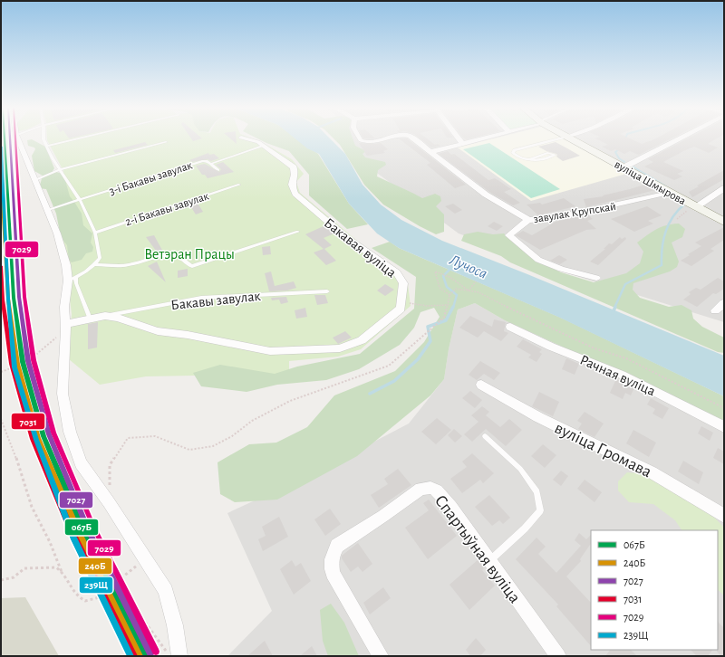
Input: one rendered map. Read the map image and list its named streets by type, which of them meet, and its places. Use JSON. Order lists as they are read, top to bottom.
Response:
{
  "streets": {
    "street": [
      "вуліца Шмырова",
      "завулак Крупскай",
      "Бакавая вуліца",
      "Рачная вуліца",
      "вуліца Громава",
      "Спартыўная вуліца"
    ],
    "lane": ["3-і Бакавы завулак", "2-і Бакавы завулак", "Бакавы завулак"]
  },
  "crossings": [
    ["вуліца Шмырова", "завулак Крупскай"]
  ],
  "water": ["Лучоса"],
  "parks": ["Ветэран Працы"],
  "lines": [
    "transit line 067Б",
    "transit line 7027",
    "transit line 7029",
    "transit line 239Щ",
    "transit line 240Б",
    "transit line 7031"
  ],
  "legend": [
    "067Б",
    "240Б",
    "7027",
    "7031",
    "7029",
    "239Щ"
  ]
}
